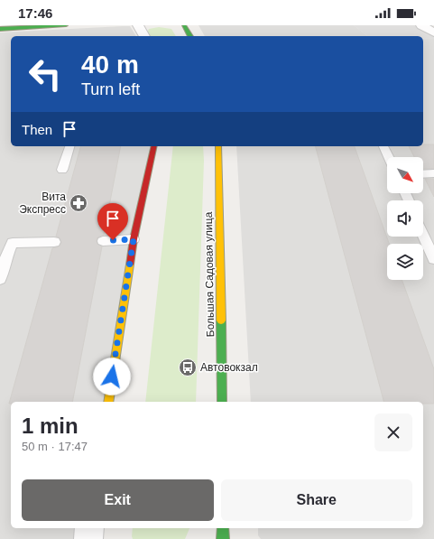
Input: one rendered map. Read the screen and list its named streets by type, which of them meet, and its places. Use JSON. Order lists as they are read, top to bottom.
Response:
{
  "streets": {
    "street": ["Большая Садовая улица"]
  },
  "places": {
    "pharmacy": ["Вита Экспресс"],
    "bus stop": ["Автовокзал"]
  },
  "north": "bottom right",
  "page": {
    "status": "17:46",
    "turn": ["40 m", "Turn left"],
    "then": "Then",
    "heading": ["1 min", "50 m · 17:47"],
    "buttons": ["Exit", "Share"]
  }
}
